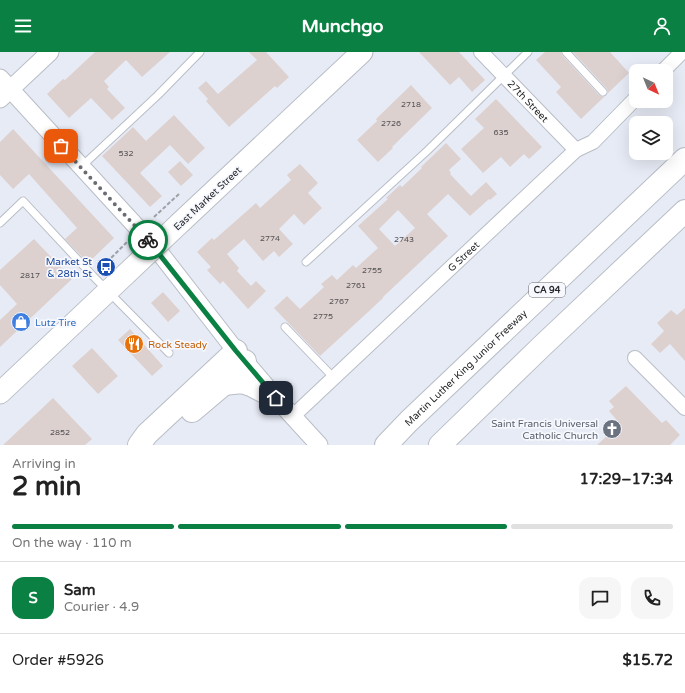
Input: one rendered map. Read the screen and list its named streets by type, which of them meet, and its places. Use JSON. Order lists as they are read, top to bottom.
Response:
{
  "streets": {
    "highway": ["CA 94", "Martin Luther King Junior Freeway"],
    "main road": ["East Market Street"],
    "street": ["27th Street", "G Street"]
  },
  "crossings": [
    ["27th Street", "G Street"]
  ],
  "places": {
    "bus stop": ["Market St & 28th St"],
    "shop": ["Lutz Tire"],
    "restaurant": ["Rock Steady"],
    "church": ["Saint Francis Universal Catholic Church"]
  },
  "house_numbers": [
    "2718",
    "2726",
    "635",
    "532",
    "2774",
    "2743",
    "2755",
    "2817",
    "2761",
    "2767",
    "2775",
    "2852"
  ],
  "north": "bottom right",
  "page": {
    "header": "Munchgo",
    "heading": ["2 min", "Arriving in", "17:29–17:34"],
    "panel": [
      "Sam",
      "Courier · 4.9",
      "Order #5926",
      "$15.72"
    ],
    "bar": "On the way · 110 m",
    "round": "S"
  }
}
